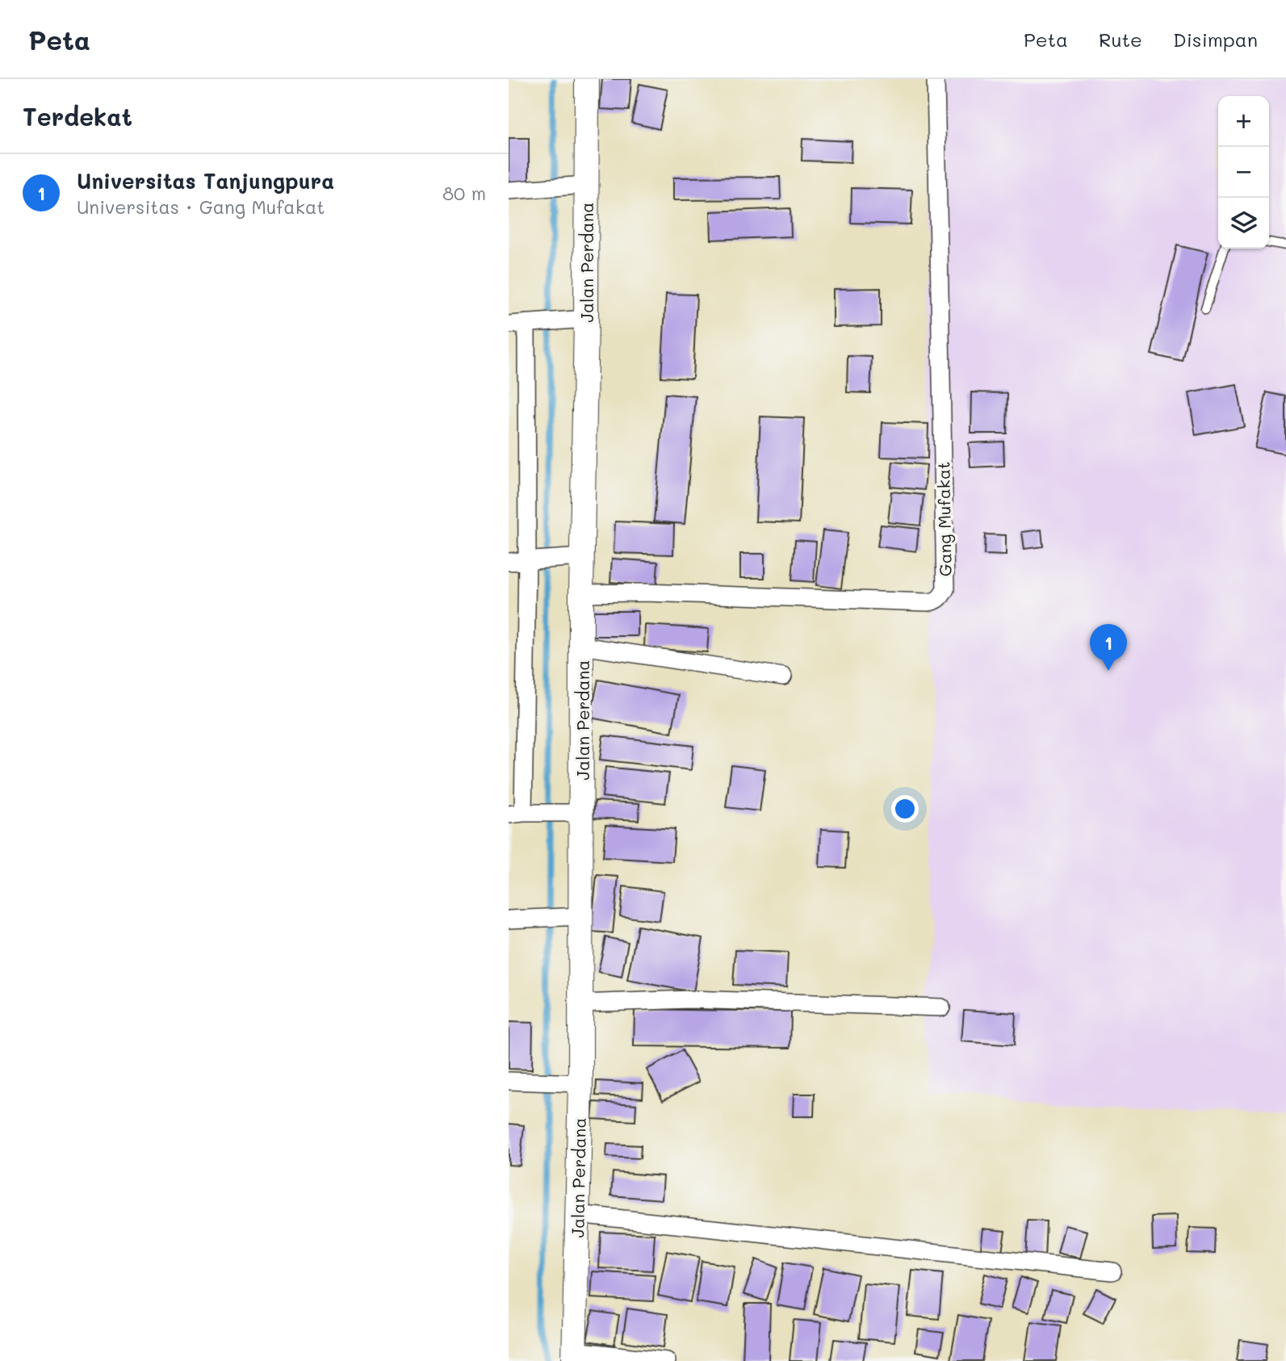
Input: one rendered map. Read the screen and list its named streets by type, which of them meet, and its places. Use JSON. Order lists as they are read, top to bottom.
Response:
{
  "streets": {
    "street": ["Jalan Perdana", "Gang Mufakat"]
  },
  "crossings": [
    ["Jalan Perdana", "Gang Mufakat"]
  ],
  "page": {
    "header": "Peta",
    "nav": ["Peta", "Rute", "Disimpan"],
    "heading": "Terdekat",
    "map_buttons": ["+", "−"],
    "list": [
      {
        "mark": "1",
        "name": "Universitas Tanjungpura",
        "note": "Universitas · Gang Mufakat",
        "value": "80 m"
      }
    ],
    "pins": "1"
  }
}
